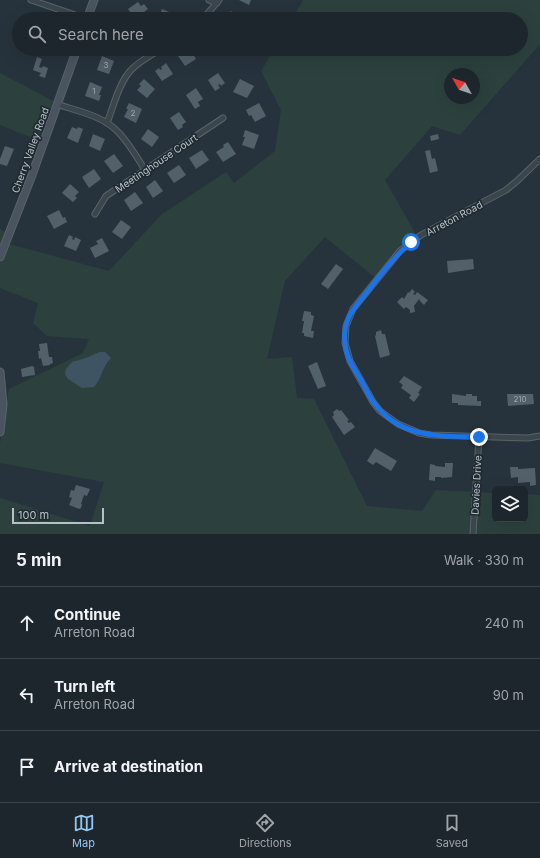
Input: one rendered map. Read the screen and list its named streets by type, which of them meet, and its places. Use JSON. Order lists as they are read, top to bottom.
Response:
{
  "streets": {
    "street": [
      "Cherry Valley Road",
      "Meetinghouse Court",
      "Arreton Road",
      "Davies Drive"
    ]
  },
  "crossings": [
    ["Arreton Road", "Davies Drive"]
  ],
  "house_numbers": [
    "3",
    "1",
    "2",
    "210"
  ],
  "scale_bar": "100 m",
  "north": "top left",
  "page": {
    "search": "Search here",
    "scale": "100 m",
    "heading": ["5 min", "Walk · 330 m"],
    "list": [
      ["Continue", "Arreton Road", "240 m"],
      ["Turn left", "Arreton Road", "90 m"],
      "Arrive at destination"
    ],
    "nav": ["Map", "Directions", "Saved"]
  }
}
